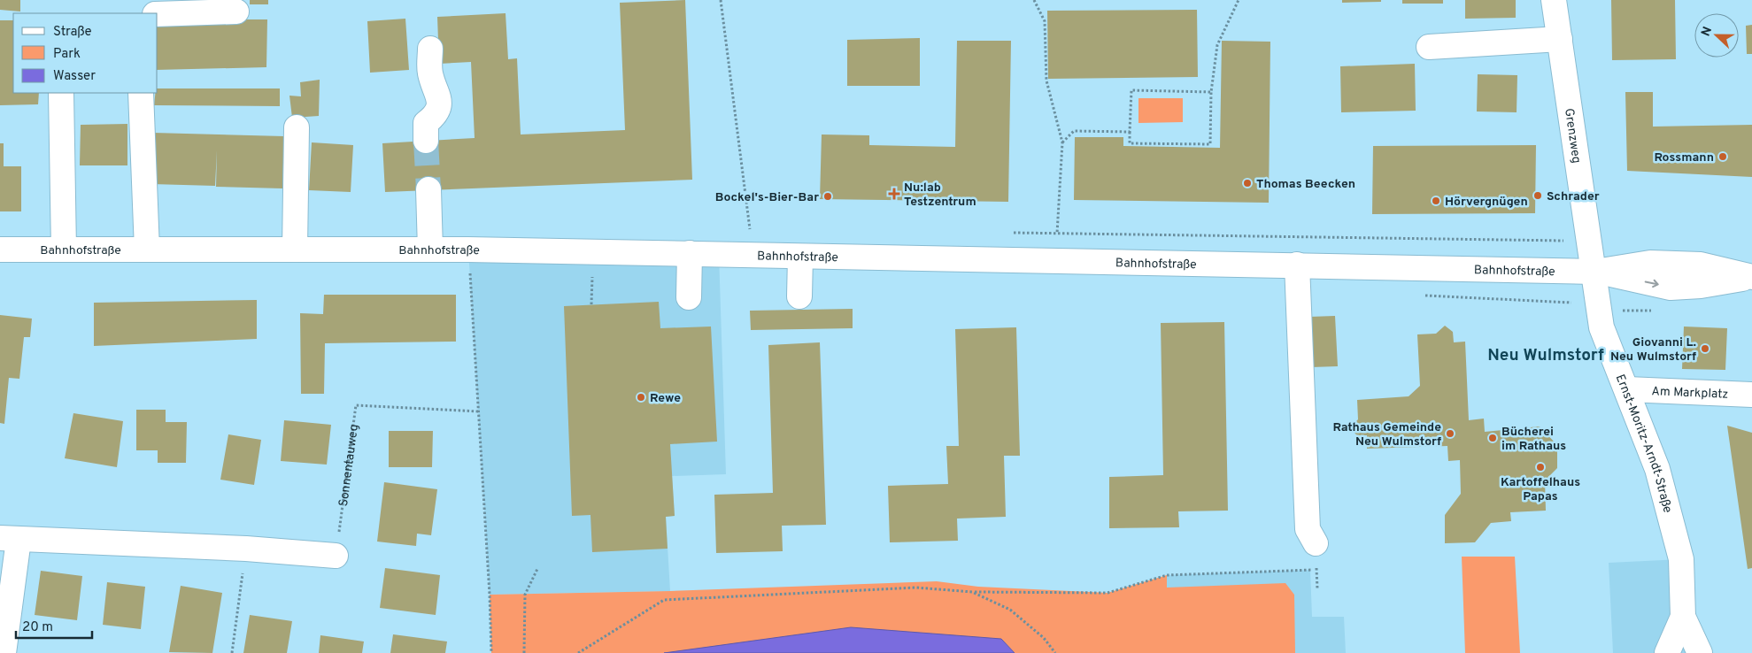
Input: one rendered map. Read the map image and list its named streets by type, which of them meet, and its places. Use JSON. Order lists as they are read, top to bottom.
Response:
{
  "streets": {
    "street": [
      "Grenzweg",
      "Bahnhofstraße",
      "Am Markplatz",
      "Ernst-Moritz-Arndt-Straße"
    ],
    "path": ["Sonnentauweg"]
  },
  "crossings": [
    ["Grenzweg", "Bahnhofstraße"],
    ["Grenzweg", "Ernst-Moritz-Arndt-Straße"],
    ["Bahnhofstraße", "Ernst-Moritz-Arndt-Straße"],
    ["Am Markplatz", "Ernst-Moritz-Arndt-Straße"]
  ],
  "districts": ["Neu Wulmstorf"],
  "places": {
    "other": [
      "Rossmann",
      "Thomas Beecken",
      "Schrader",
      "Bockel's-Bier-Bar",
      "Hörvergnügen",
      "Giovanni L. Neu Wulmstorf",
      "Rewe",
      "Rathaus Gemeinde Neu Wulmstorf",
      "Bücherei im Rathaus",
      "Kartoffelhaus Papas"
    ],
    "health": ["Nu:lab Testzentrum"]
  },
  "legend": ["Straße", "Park", "Wasser"],
  "scale_bar": "20 m",
  "north": "left"
}
